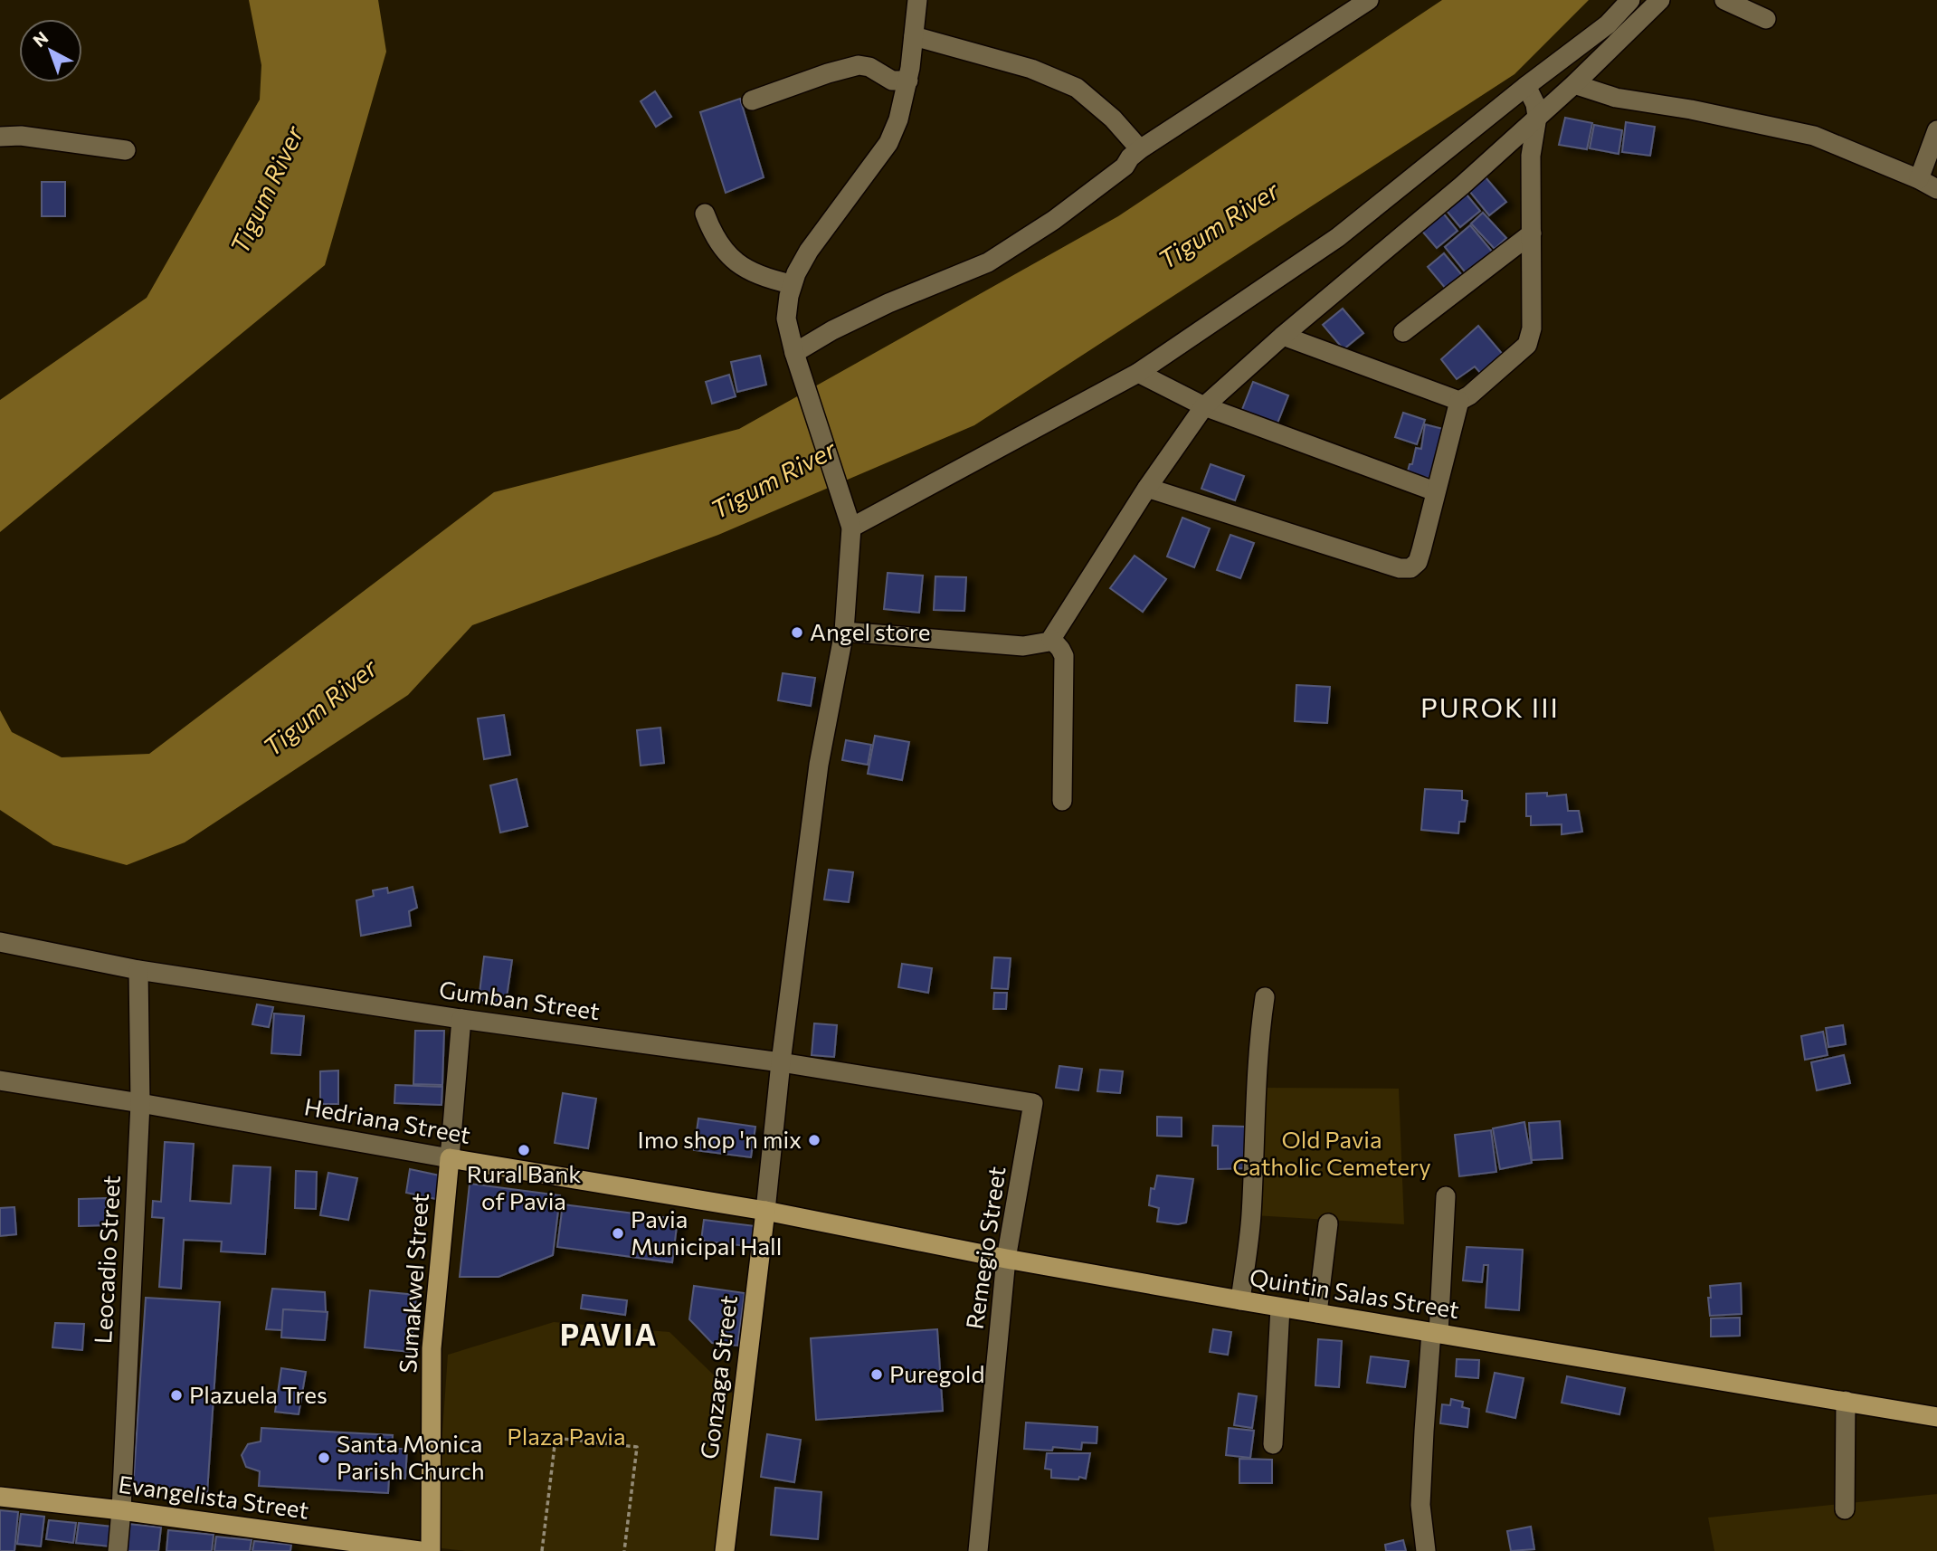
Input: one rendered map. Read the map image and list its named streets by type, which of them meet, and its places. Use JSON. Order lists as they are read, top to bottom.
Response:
{
  "streets": {
    "main road": [
      "Hedriana Street",
      "Sumakwel Street",
      "Quintin Salas Street",
      "Gonzaga Street",
      "Evangelista Street"
    ],
    "street": ["Gumban Street", "Remegio Street", "Leocadio Street"]
  },
  "crossings": [
    ["Gumban Street", "Remegio Street"],
    ["Gumban Street", "Leocadio Street"],
    ["Gumban Street", "Sumakwel Street"],
    ["Hedriana Street", "Leocadio Street"],
    ["Hedriana Street", "Sumakwel Street"],
    ["Hedriana Street", "Quintin Salas Street"],
    ["Hedriana Street", "Gonzaga Street"],
    ["Remegio Street", "Quintin Salas Street"],
    ["Leocadio Street", "Evangelista Street"],
    ["Quintin Salas Street", "Gonzaga Street"]
  ],
  "districts": ["PUROK III", "PAVIA"],
  "water": ["Tigum River"],
  "parks": ["Old Pavia Catholic Cemetery", "Plaza Pavia"],
  "places": [
    "Angel store",
    "Imo shop 'n mix",
    "Rural Bank of Pavia",
    "Pavia Municipal Hall",
    "Puregold",
    "Plazuela Tres",
    "Santa Monica Parish Church"
  ],
  "north": "top left"
}
